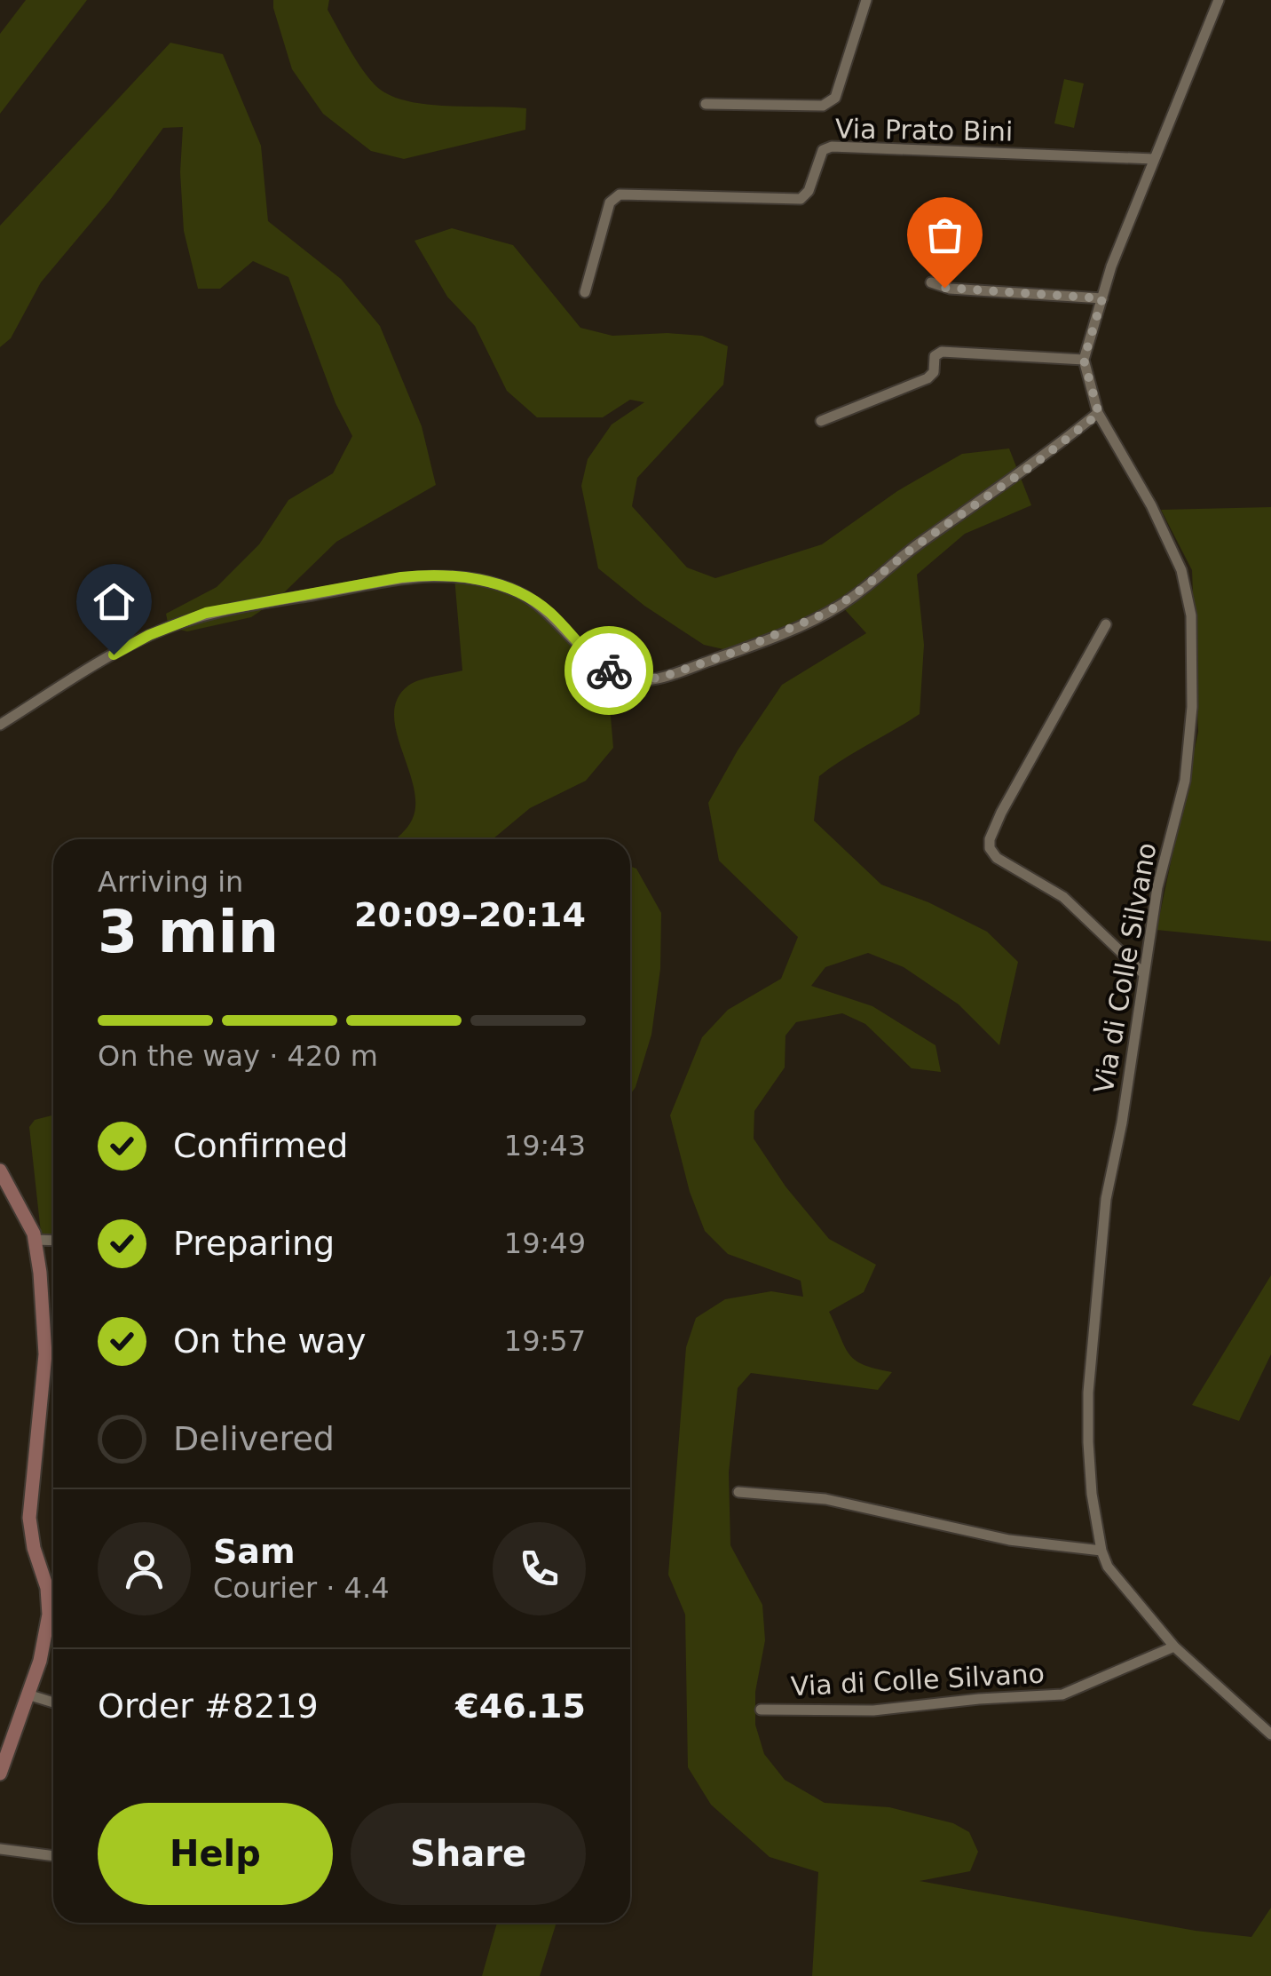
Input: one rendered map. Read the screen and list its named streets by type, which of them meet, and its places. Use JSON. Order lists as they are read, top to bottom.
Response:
{
  "streets": {
    "street": ["Via Prato Bini", "Via di Colle Silvano"]
  },
  "page": {
    "heading": ["3 min", "Arriving in", "20:09–20:14"],
    "panel": [
      "Sam",
      "Courier · 4.4",
      "Order #8219",
      "€46.15"
    ],
    "bar": "On the way · 420 m",
    "list": [
      ["Confirmed", "19:43"],
      ["Preparing", "19:49"],
      ["On the way", "19:57"],
      "Delivered"
    ],
    "buttons": ["Help", "Share"]
  }
}
